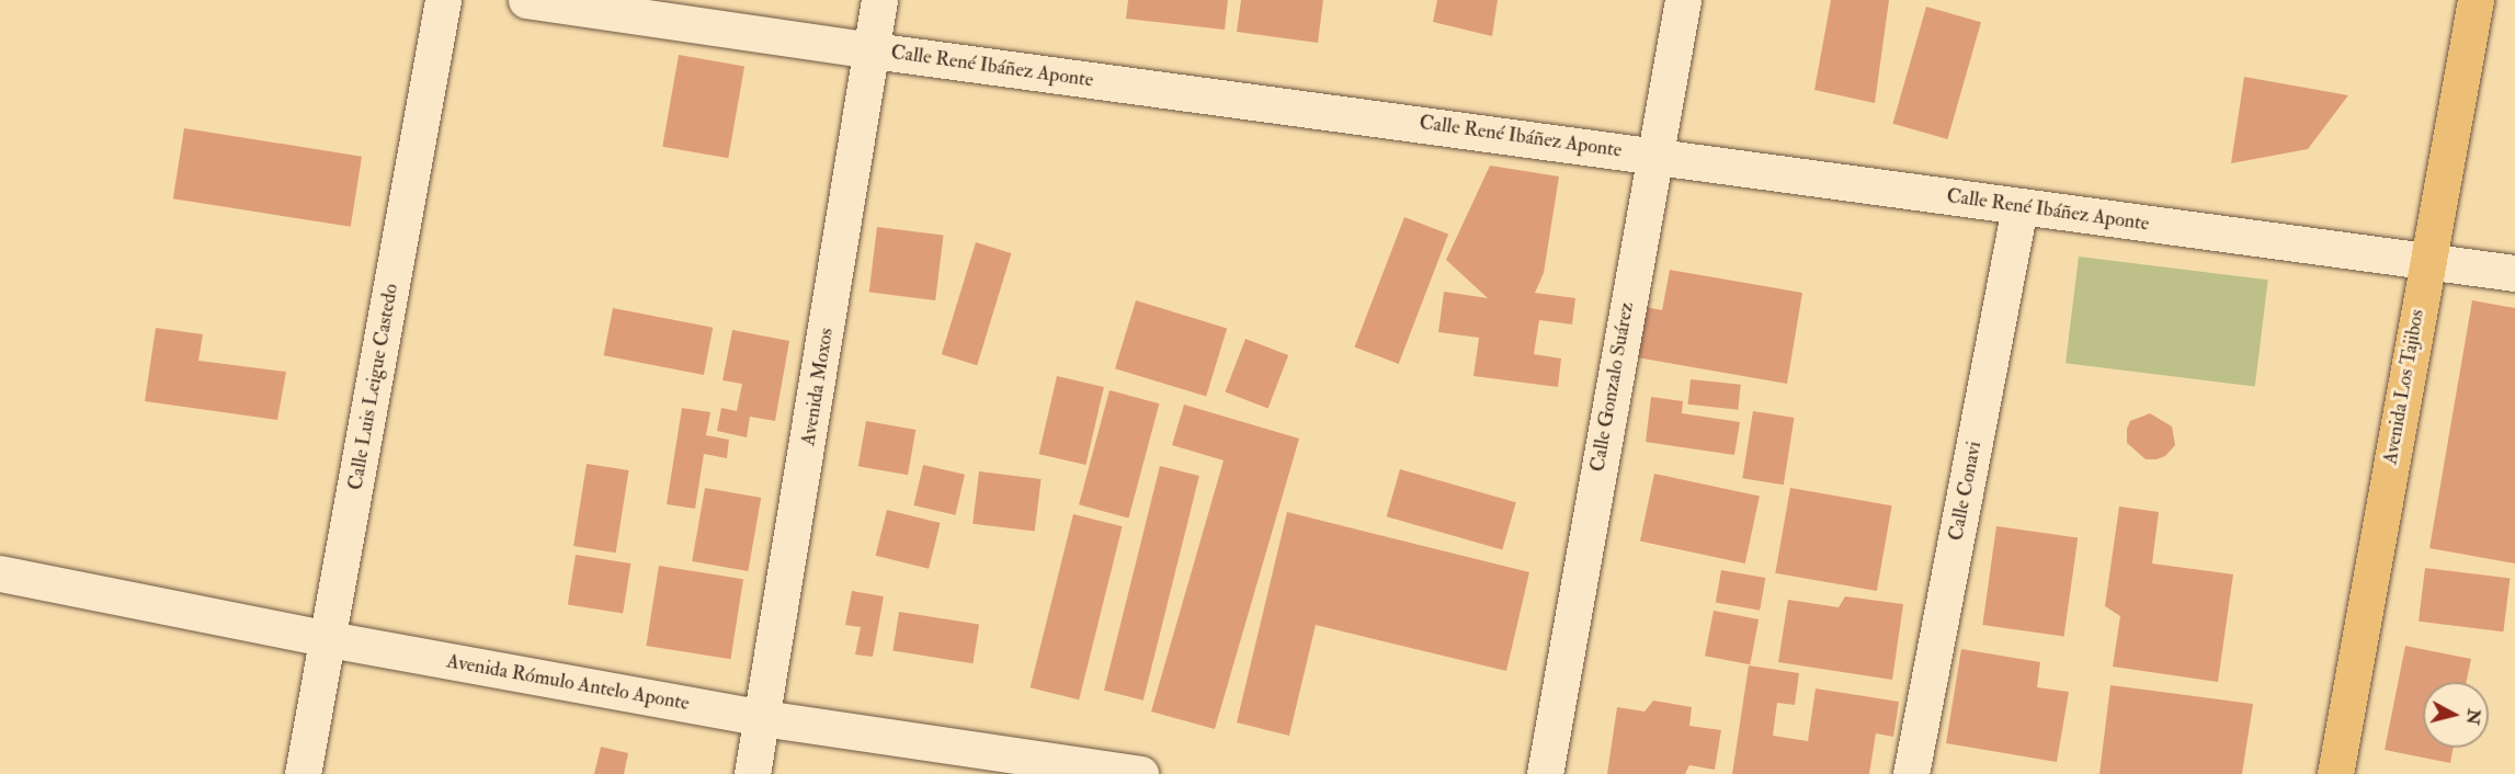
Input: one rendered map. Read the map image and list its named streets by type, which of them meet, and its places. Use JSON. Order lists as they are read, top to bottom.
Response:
{
  "streets": {
    "main road": ["Avenida Los Tajibos"],
    "street": [
      "Calle René Ibáñez Aponte",
      "Calle Luis Leigue Castedo",
      "Avenida Moxos",
      "Calle Gonzalo Suárez",
      "Calle Conavi",
      "Avenida Rómulo Antelo Aponte"
    ]
  },
  "crossings": [
    ["Calle René Ibáñez Aponte", "Avenida Moxos"],
    ["Calle René Ibáñez Aponte", "Calle Gonzalo Suárez"],
    ["Calle René Ibáñez Aponte", "Avenida Los Tajibos"],
    ["Calle René Ibáñez Aponte", "Calle Conavi"],
    ["Calle Luis Leigue Castedo", "Avenida Rómulo Antelo Aponte"],
    ["Avenida Moxos", "Avenida Rómulo Antelo Aponte"]
  ],
  "north": "right"
}
